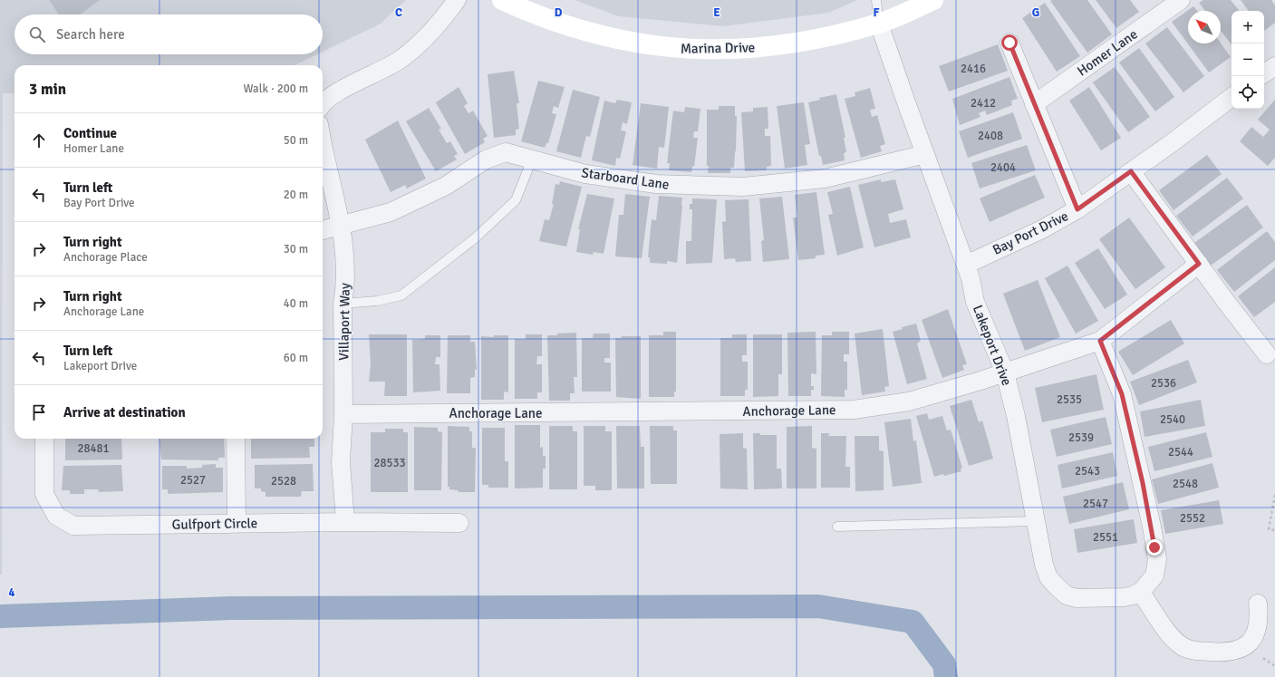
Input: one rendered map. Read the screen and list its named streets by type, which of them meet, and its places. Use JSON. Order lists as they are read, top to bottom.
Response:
{
  "streets": {
    "street": [
      "Marina Drive",
      "Homer Lane",
      "Starboard Lane",
      "Bay Port Drive",
      "Villaport Way",
      "Lakeport Drive",
      "Anchorage Lane",
      "Gulfport Circle"
    ]
  },
  "crossings": [
    ["Marina Drive", "Lakeport Drive"],
    ["Starboard Lane", "Villaport Way"],
    ["Starboard Lane", "Lakeport Drive"],
    ["Bay Port Drive", "Lakeport Drive"],
    ["Villaport Way", "Anchorage Lane"],
    ["Villaport Way", "Gulfport Circle"],
    ["Lakeport Drive", "Anchorage Lane"]
  ],
  "house_numbers": [
    "2416",
    "2412",
    "2408",
    "2404",
    "2536",
    "2535",
    "2540",
    "2539",
    "28481",
    "2544",
    "28533",
    "2543",
    "2527",
    "2528",
    "2548",
    "2547",
    "2552",
    "2551"
  ],
  "north": "top left",
  "page": {
    "map_buttons": ["+", "−"],
    "search": "Search here",
    "heading": ["3 min", "Walk · 200 m"],
    "list": [
      ["Continue", "Homer Lane", "50 m"],
      ["Turn left", "Bay Port Drive", "20 m"],
      ["Turn right", "Anchorage Place", "30 m"],
      ["Turn right", "Anchorage Lane", "40 m"],
      ["Turn left", "Lakeport Drive", "60 m"],
      "Arrive at destination"
    ]
  },
  "grid": {
    "columns": [
      "C",
      "D",
      "E",
      "F",
      "G"
    ],
    "rows": ["4"]
  }
}
